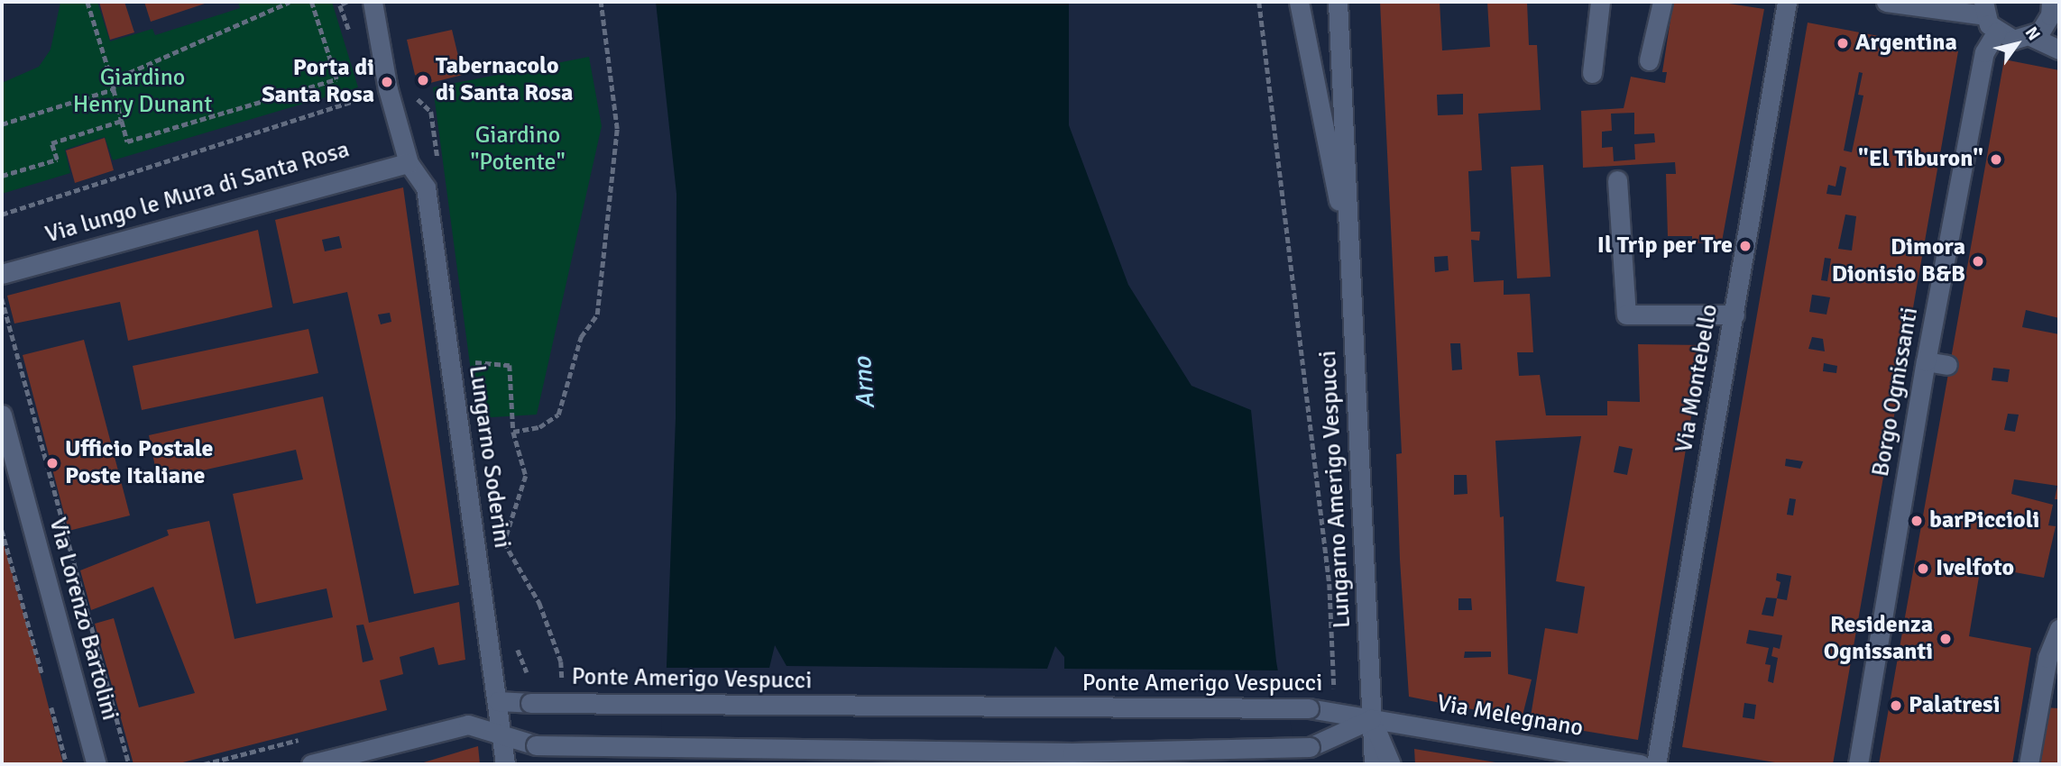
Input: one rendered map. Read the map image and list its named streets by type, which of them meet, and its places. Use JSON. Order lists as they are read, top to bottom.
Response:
{
  "streets": {
    "street": [
      "Via lungo le Mura di Santa Rosa",
      "Via Montebello",
      "Borgo Ognissanti",
      "Lungarno Soderini",
      "Lungarno Amerigo Vespucci",
      "Via Lorenzo Bartolini",
      "Ponte Amerigo Vespucci",
      "Via Melegnano"
    ]
  },
  "crossings": [
    ["Via lungo le Mura di Santa Rosa", "Lungarno Soderini"],
    ["Lungarno Soderini", "Ponte Amerigo Vespucci"],
    ["Lungarno Amerigo Vespucci", "Ponte Amerigo Vespucci"],
    ["Lungarno Amerigo Vespucci", "Via Melegnano"],
    ["Ponte Amerigo Vespucci", "Via Melegnano"]
  ],
  "water": ["Arno"],
  "parks": ["Giardino Henry Dunant", "Giardino \"Potente\""],
  "places": [
    "Argentina",
    "Tabernacolo di Santa Rosa",
    "Porta di Santa Rosa",
    "\"El Tiburon\"",
    "Il Trip per Tre",
    "Dimora Dionisio B&B",
    "Ufficio Postale Poste Italiane",
    "barPiccioli",
    "Ivelfoto",
    "Residenza Ognissanti",
    "Palatresi"
  ],
  "north": "top right"
}
